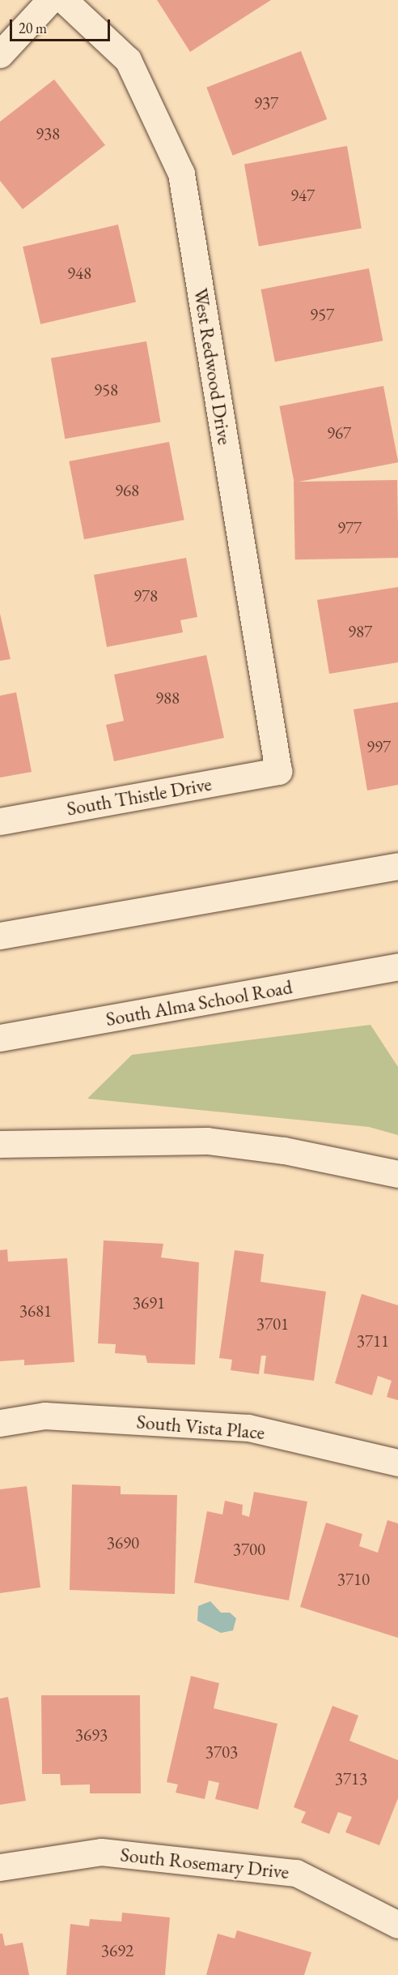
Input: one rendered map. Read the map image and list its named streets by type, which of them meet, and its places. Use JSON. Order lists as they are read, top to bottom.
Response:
{
  "streets": {
    "street": [
      "West Redwood Drive",
      "South Thistle Drive",
      "South Alma School Road",
      "South Vista Place",
      "South Rosemary Drive"
    ]
  },
  "crossings": [
    ["West Redwood Drive", "South Thistle Drive"]
  ],
  "house_numbers": [
    "937",
    "938",
    "947",
    "948",
    "957",
    "958",
    "967",
    "968",
    "977",
    "978",
    "987",
    "988",
    "997",
    "3691",
    "3681",
    "3701",
    "3711",
    "3690",
    "3700",
    "3710",
    "3693",
    "3703",
    "3713",
    "3692"
  ],
  "scale_bar": "20 m"
}
